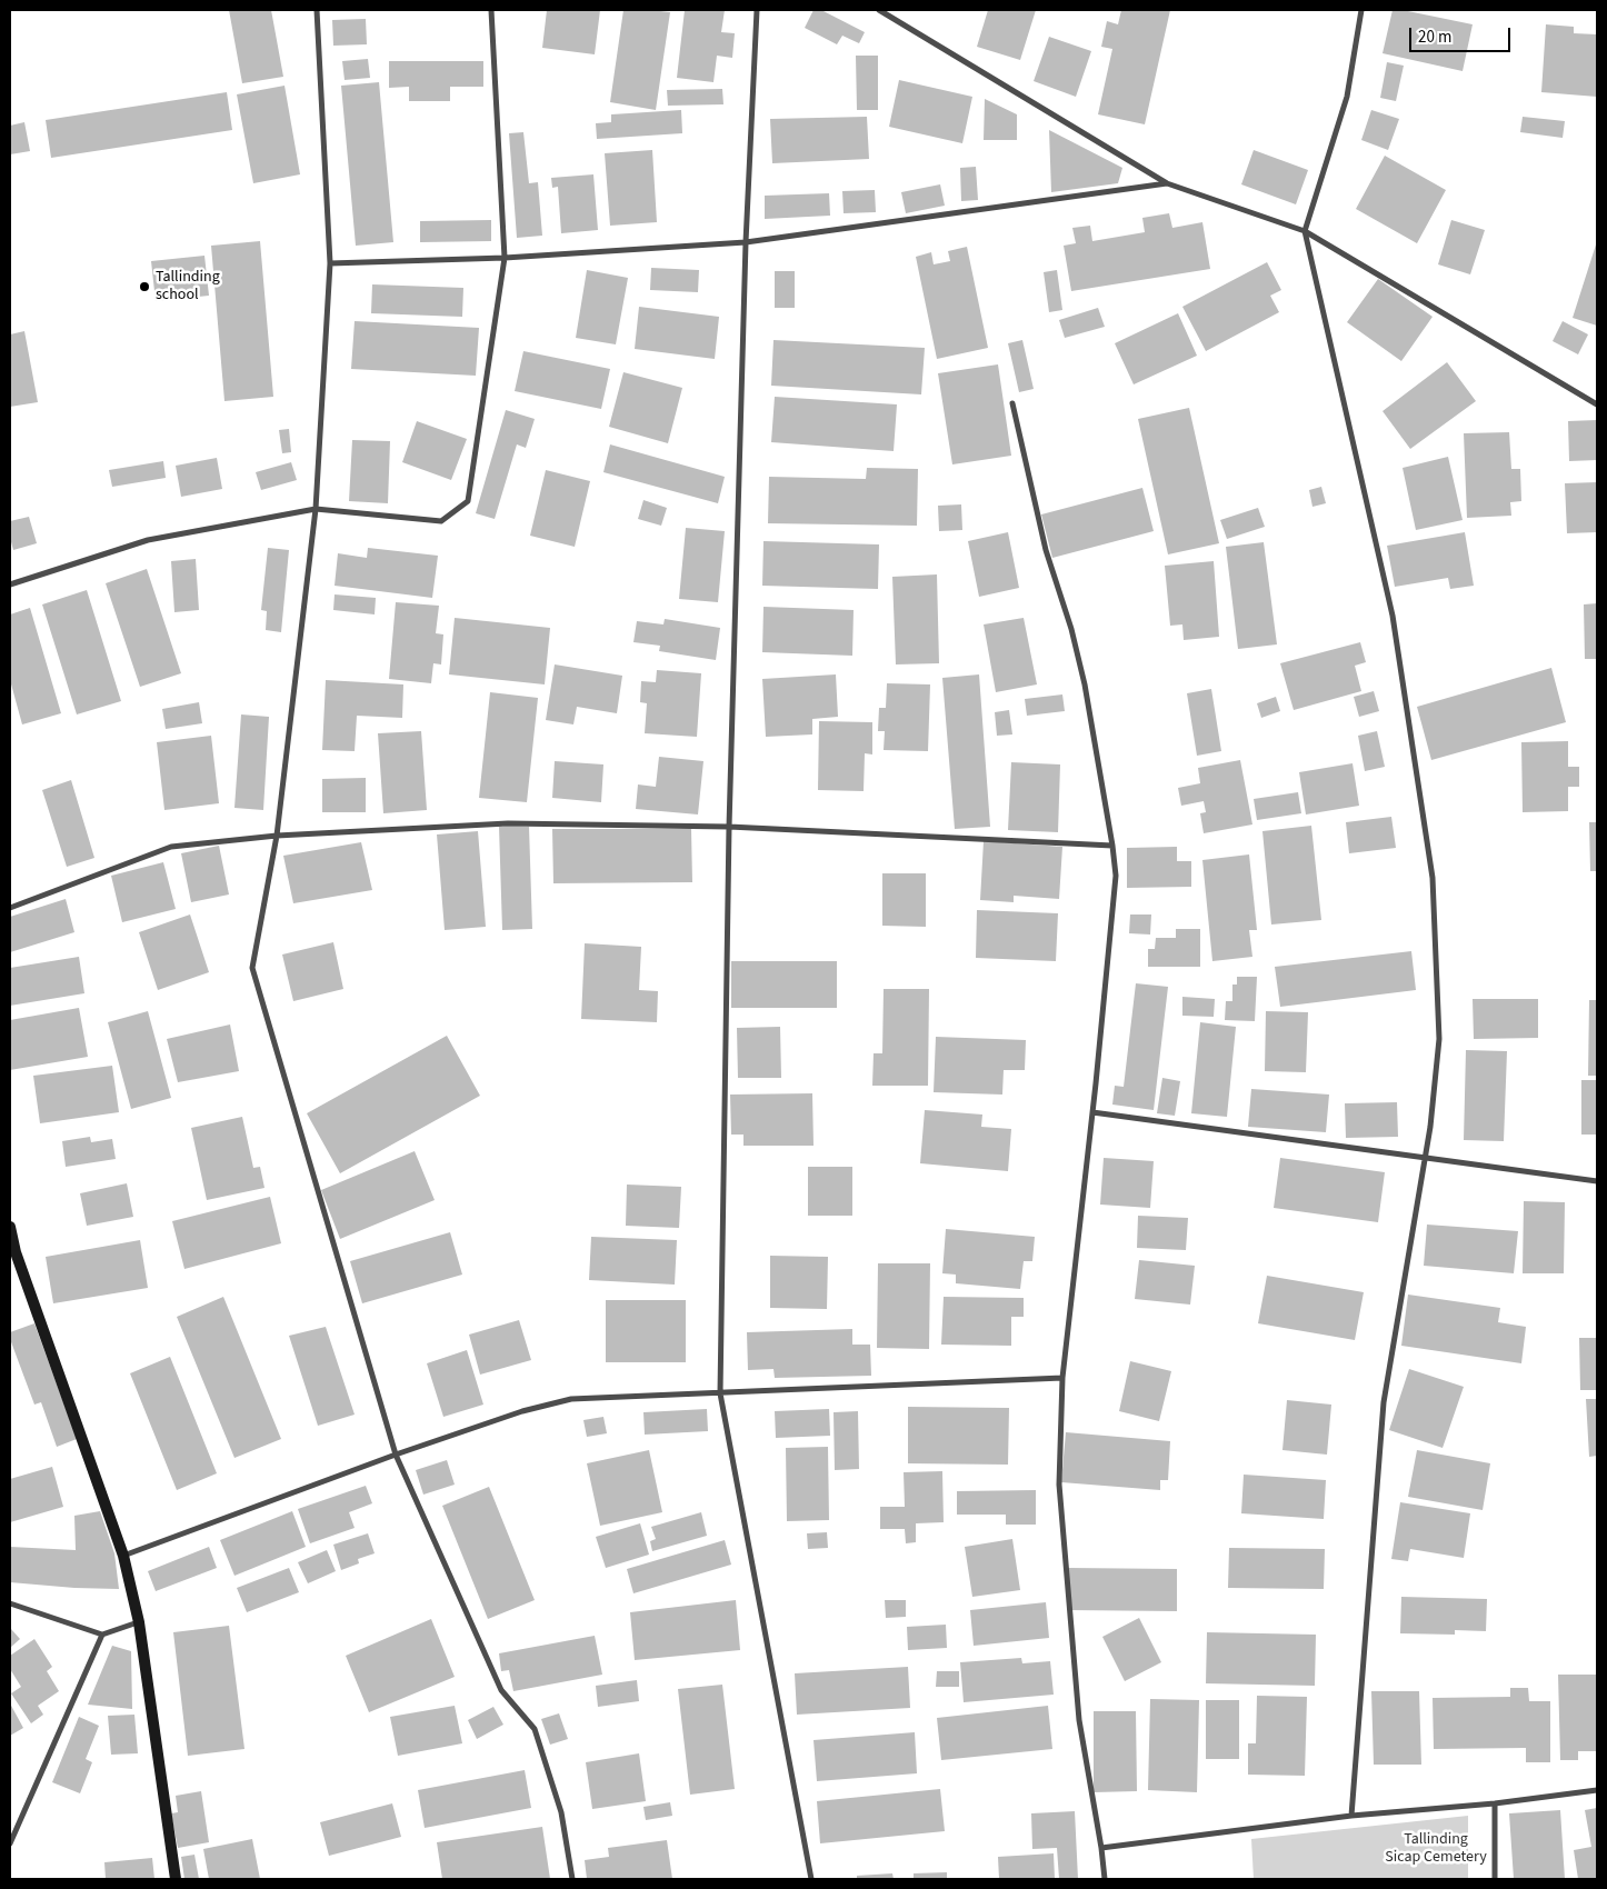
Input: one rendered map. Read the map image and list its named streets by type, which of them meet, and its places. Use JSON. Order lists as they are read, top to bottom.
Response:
{
  "parks": ["Tallinding Sicap Cemetery"],
  "places": ["Tallinding school"],
  "scale_bar": "20 m"
}
